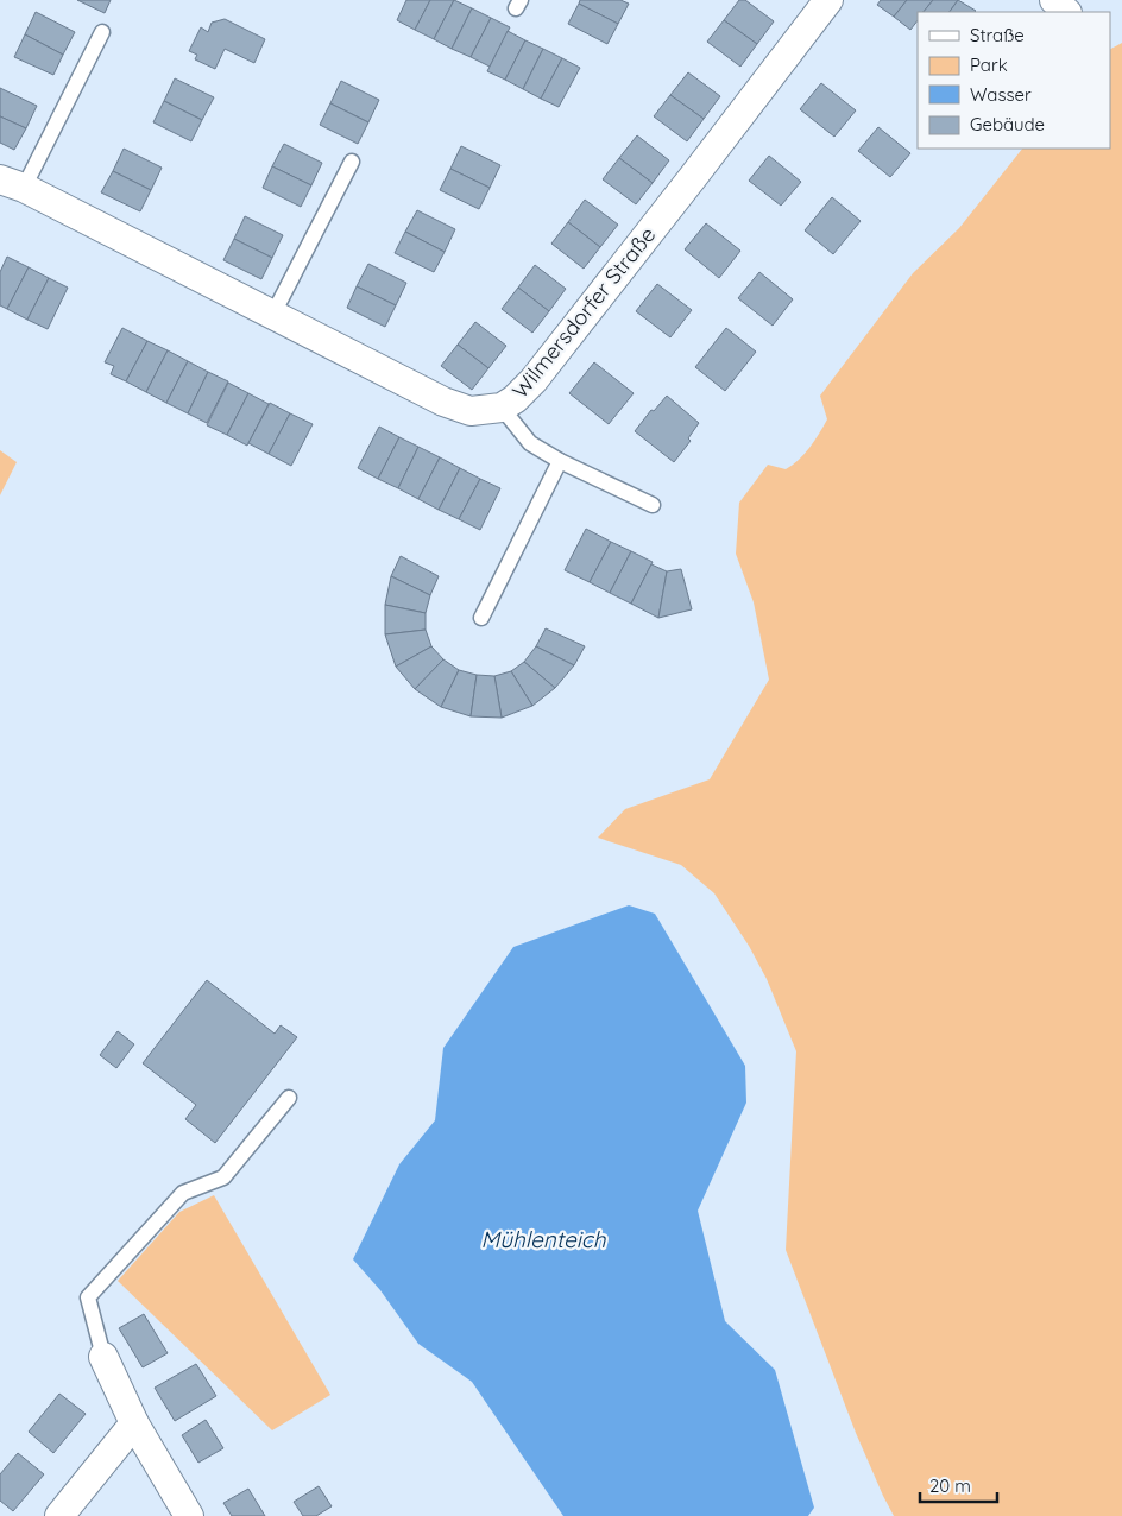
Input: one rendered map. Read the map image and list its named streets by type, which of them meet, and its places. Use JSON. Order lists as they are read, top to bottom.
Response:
{
  "streets": {
    "street": ["Wilmersdorfer Straße"]
  },
  "water": ["Mühlenteich"],
  "legend": [
    "Straße",
    "Park",
    "Wasser",
    "Gebäude"
  ],
  "scale_bar": "20 m"
}
